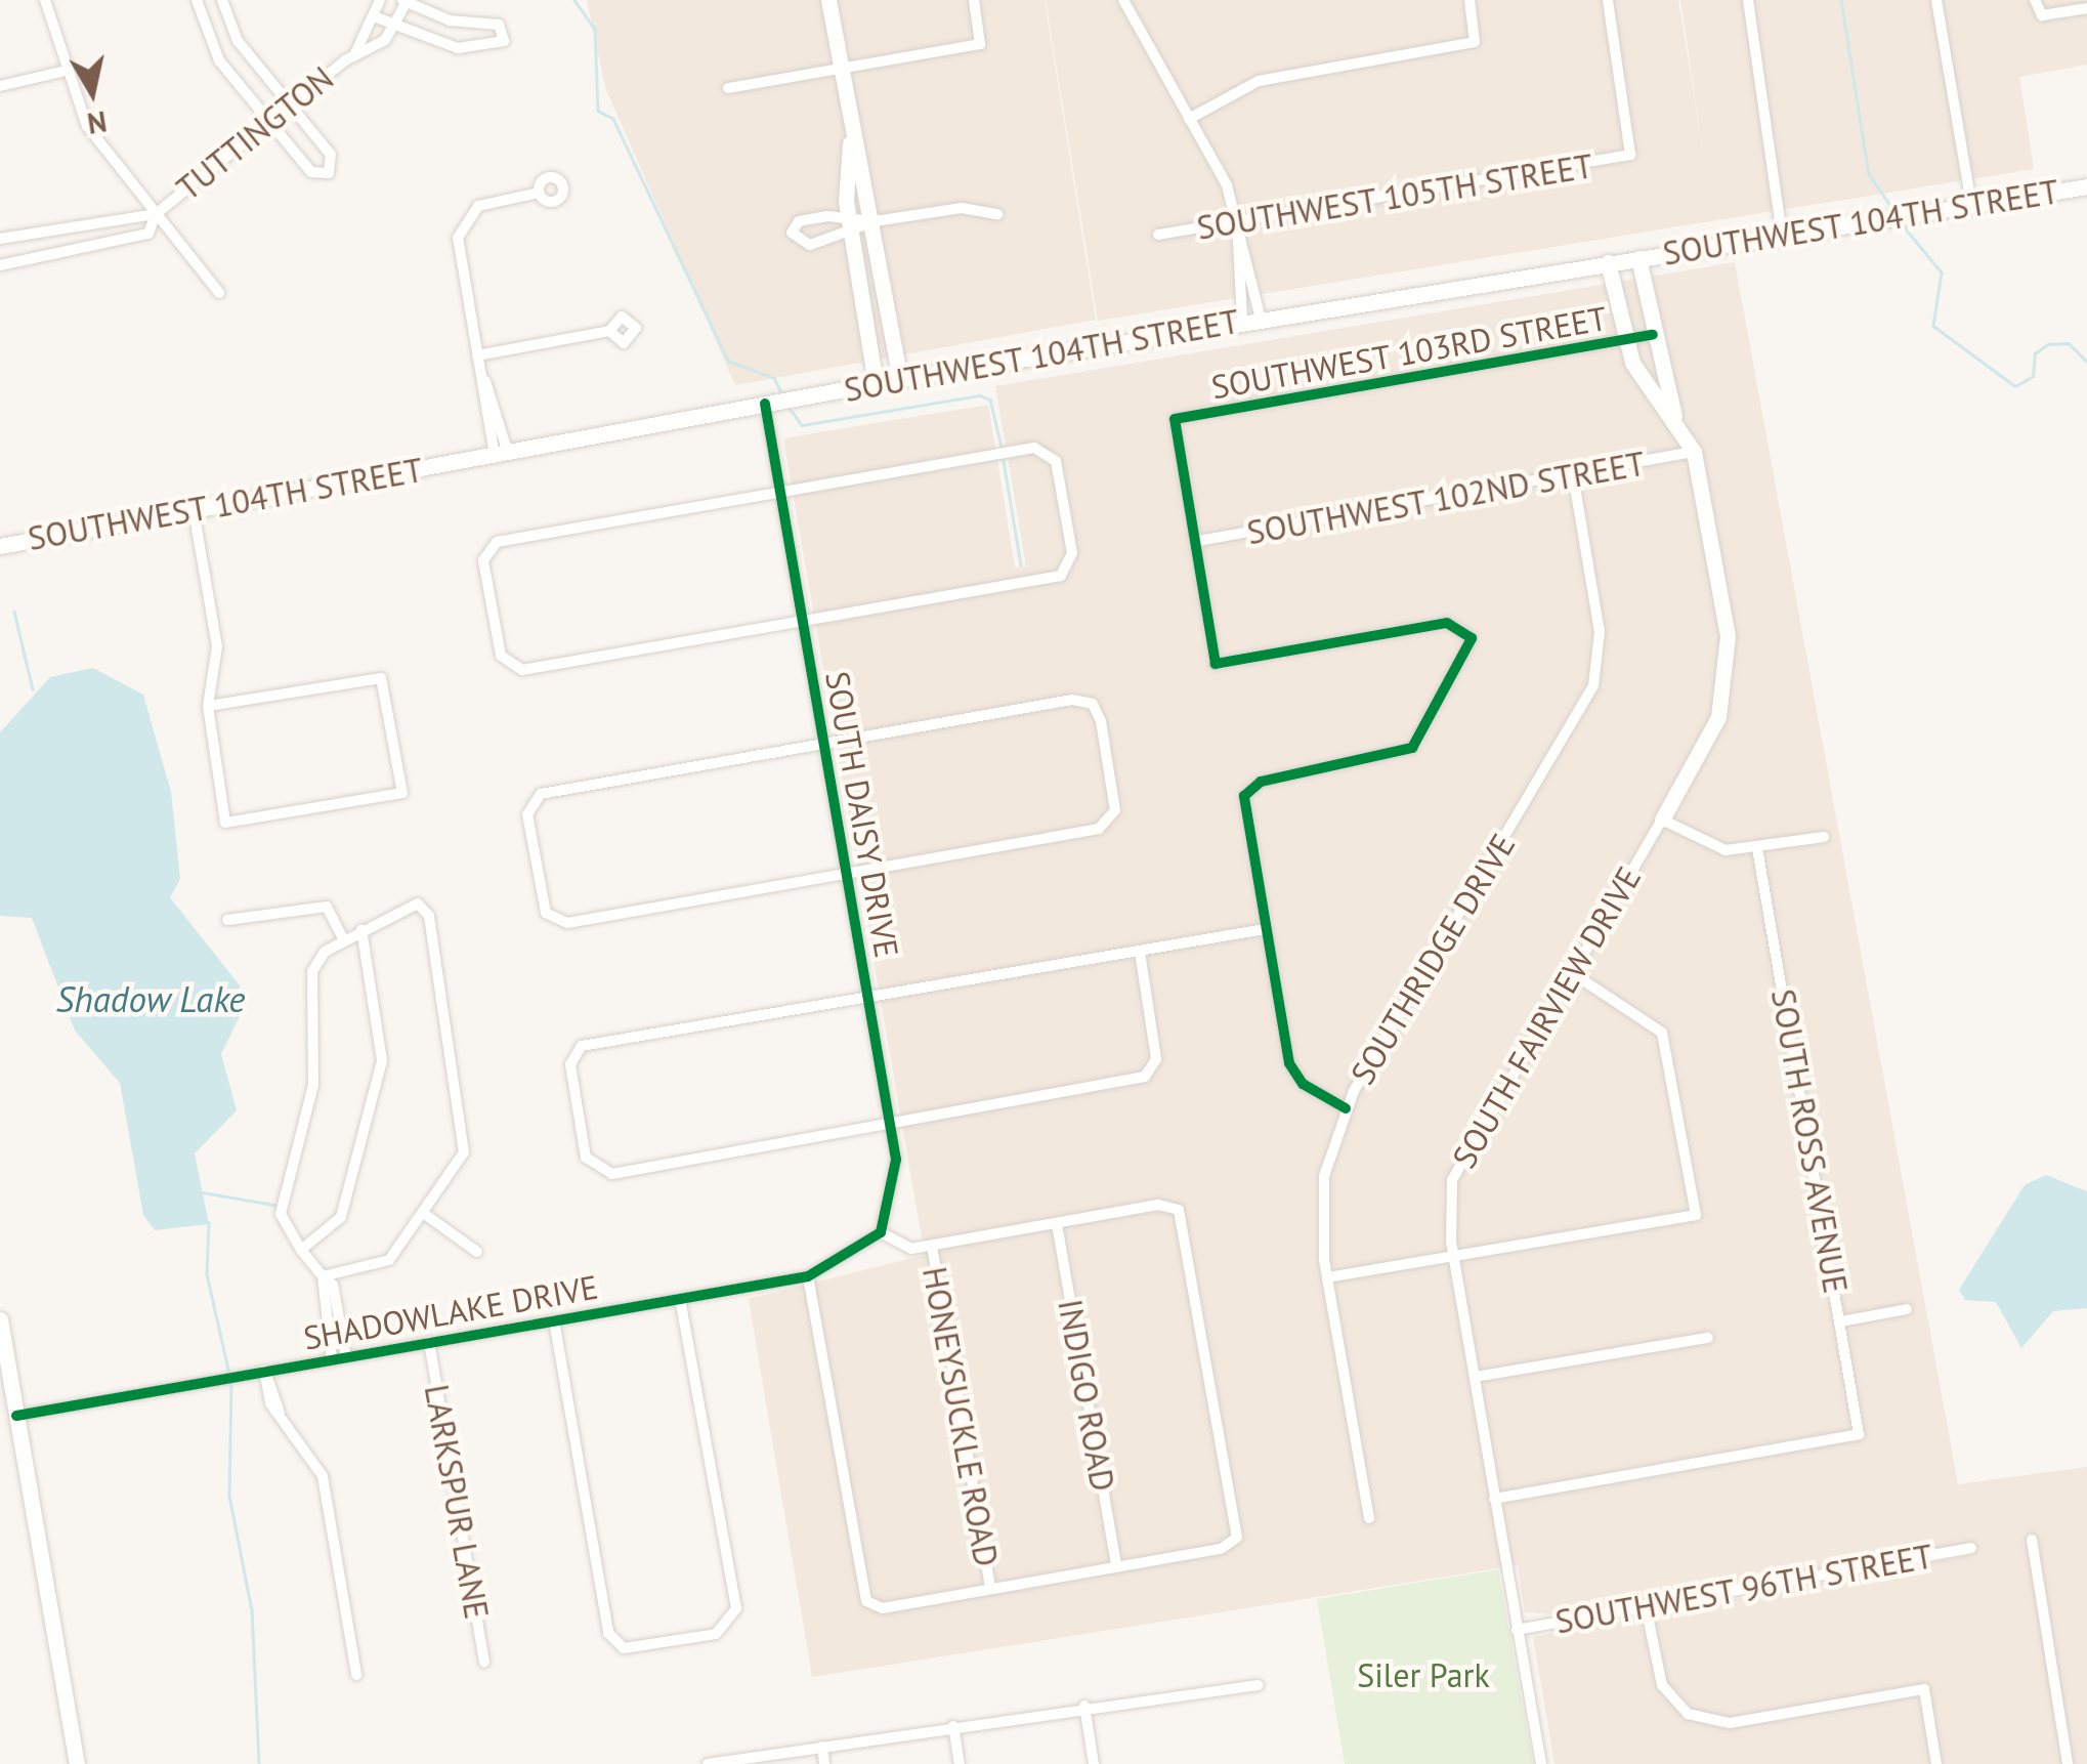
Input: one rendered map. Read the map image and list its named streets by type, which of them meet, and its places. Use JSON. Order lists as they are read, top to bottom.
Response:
{
  "streets": {
    "main road": ["SOUTHWEST 104TH STREET", "SOUTH FAIRVIEW DRIVE"],
    "street": [
      "TUTTINGTON",
      "SOUTHWEST 105TH STREET",
      "SOUTHWEST 103RD STREET",
      "SOUTHWEST 102ND STREET",
      "SOUTH DAISY DRIVE",
      "SOUTHRIDGE DRIVE",
      "SOUTH ROSS AVENUE",
      "SHADOWLAKE DRIVE",
      "INDIGO ROAD",
      "HONEYSUCKLE ROAD",
      "LARKSPUR LANE",
      "SOUTHWEST 96TH STREET"
    ]
  },
  "crossings": [
    ["SOUTHWEST 104TH STREET", "SOUTH DAISY DRIVE"],
    ["SOUTHWEST 104TH STREET", "SOUTH FAIRVIEW DRIVE"],
    ["SOUTHWEST 103RD STREET", "SOUTHWEST 102ND STREET"],
    ["SOUTHWEST 103RD STREET", "SOUTH FAIRVIEW DRIVE"],
    ["SOUTHWEST 102ND STREET", "SOUTHRIDGE DRIVE"],
    ["SOUTHWEST 102ND STREET", "SOUTH FAIRVIEW DRIVE"],
    ["SOUTH DAISY DRIVE", "SHADOWLAKE DRIVE"],
    ["SOUTH FAIRVIEW DRIVE", "SOUTH ROSS AVENUE"],
    ["SOUTH FAIRVIEW DRIVE", "SOUTHWEST 96TH STREET"],
    ["SHADOWLAKE DRIVE", "LARKSPUR LANE"]
  ],
  "water": ["Shadow Lake"],
  "parks": ["Siler Park"],
  "north": "bottom"
}
